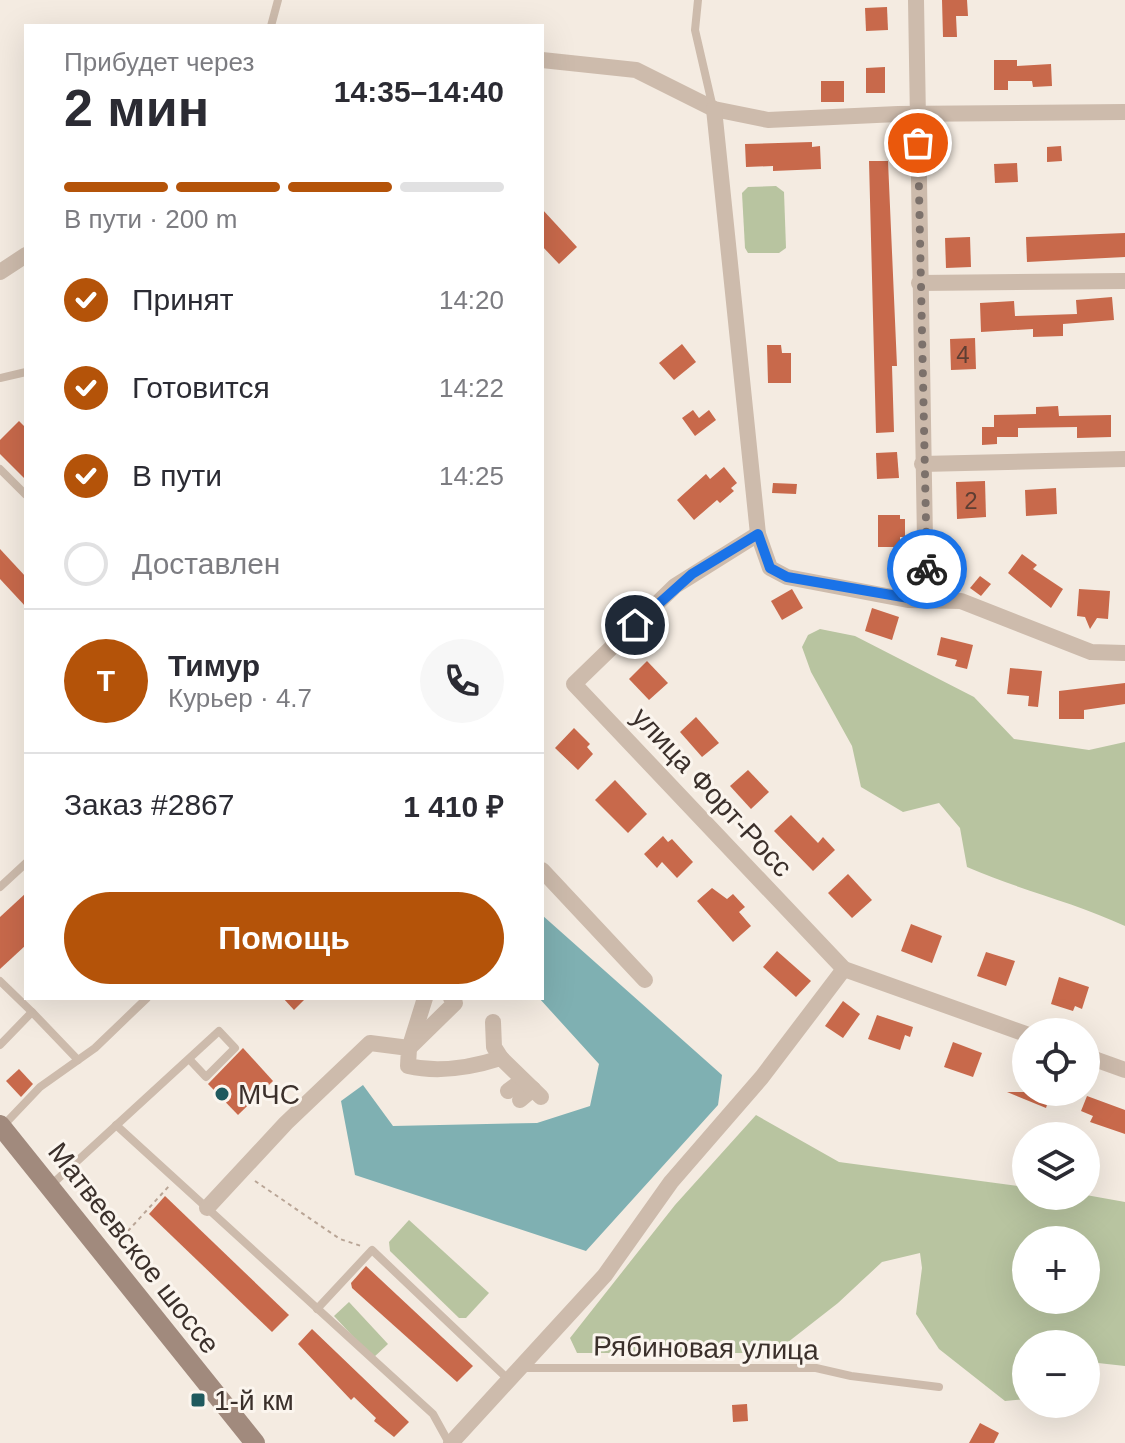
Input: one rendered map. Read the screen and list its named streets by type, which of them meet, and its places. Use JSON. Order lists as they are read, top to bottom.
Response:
{
  "streets": {
    "main road": ["Матвеевское шоссе"],
    "street": ["улица Форт-Росс"],
    "lane": ["Рябиновая улица"]
  },
  "places": {
    "other": ["МЧС"],
    "transit": ["1-й км"]
  },
  "house_numbers": ["4", "2"],
  "page": {
    "heading": ["2 мин", "Прибудет через", "14:35–14:40"],
    "panel": [
      "Тимур",
      "Курьер · 4.7",
      "Заказ #2867",
      "1 410 ₽"
    ],
    "bar": "В пути · 200 m",
    "list": [
      ["Принят", "14:20"],
      ["Готовится", "14:22"],
      ["В пути", "14:25"],
      "Доставлен"
    ],
    "round": "Т",
    "buttons": "Помощь",
    "map_buttons": ["+", "−"]
  }
}
